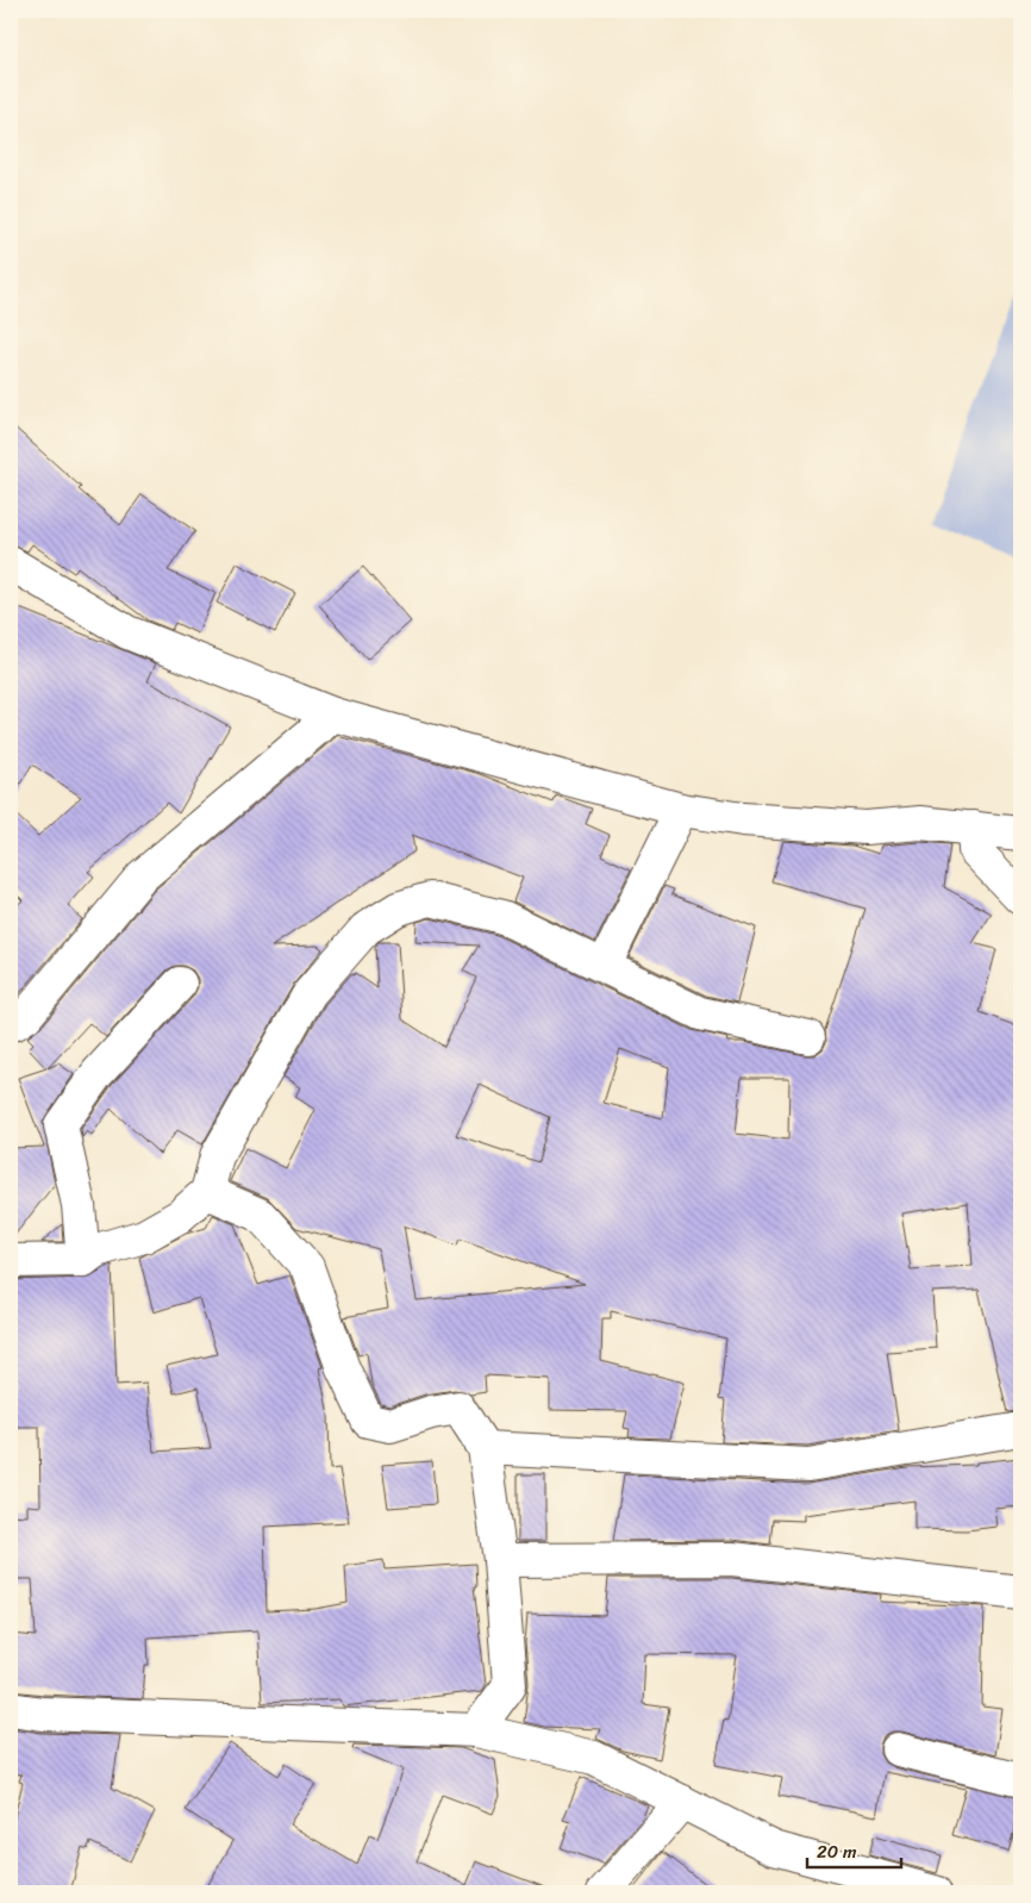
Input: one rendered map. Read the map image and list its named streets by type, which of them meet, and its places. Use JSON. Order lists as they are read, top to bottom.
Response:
{
  "scale_bar": "20 m"
}
